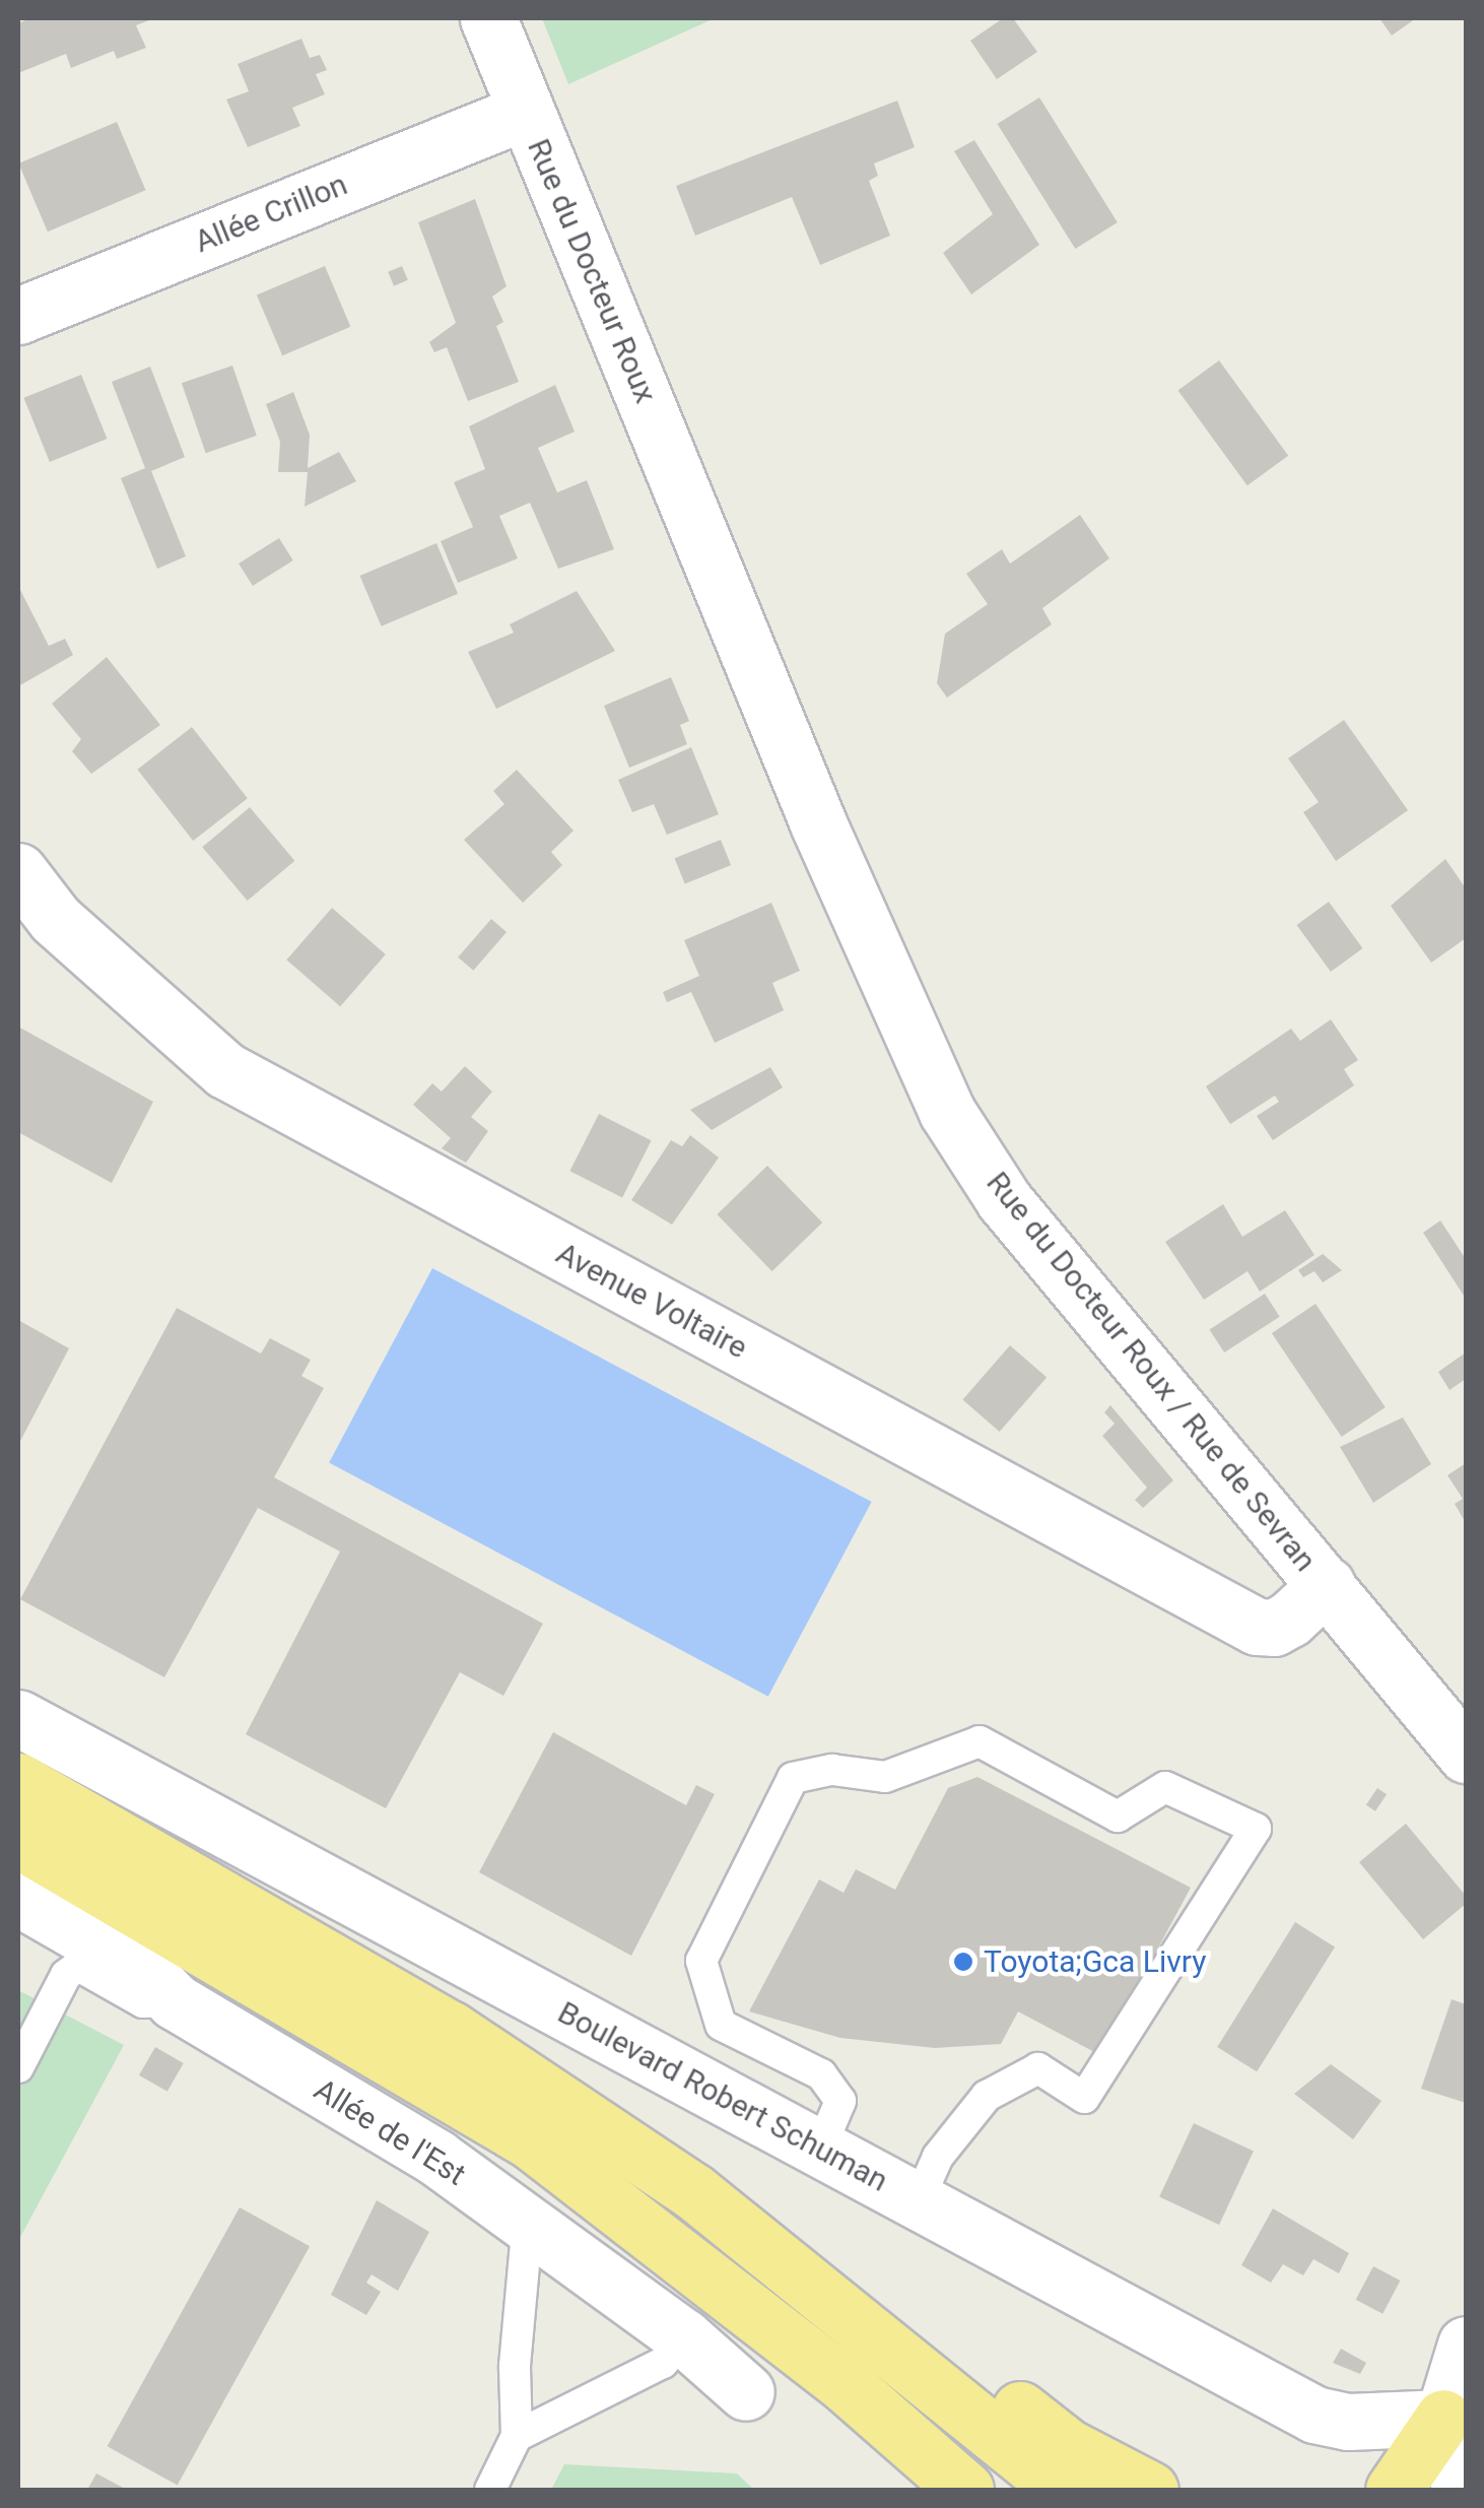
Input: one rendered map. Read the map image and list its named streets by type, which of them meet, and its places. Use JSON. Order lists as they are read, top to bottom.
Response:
{
  "streets": {
    "street": [
      "Allée Crillon",
      "Rue du Docteur Roux",
      "Avenue Voltaire",
      "Rue du Docteur Roux / Rue de Sevran",
      "Boulevard Robert Schuman",
      "Allée de l'Est"
    ]
  },
  "crossings": [
    ["Allée Crillon", "Rue du Docteur Roux"],
    ["Rue du Docteur Roux", "Rue du Docteur Roux / Rue de Sevran"],
    ["Avenue Voltaire", "Rue du Docteur Roux / Rue de Sevran"]
  ],
  "places": ["Toyota;Gca Livry"]
}
